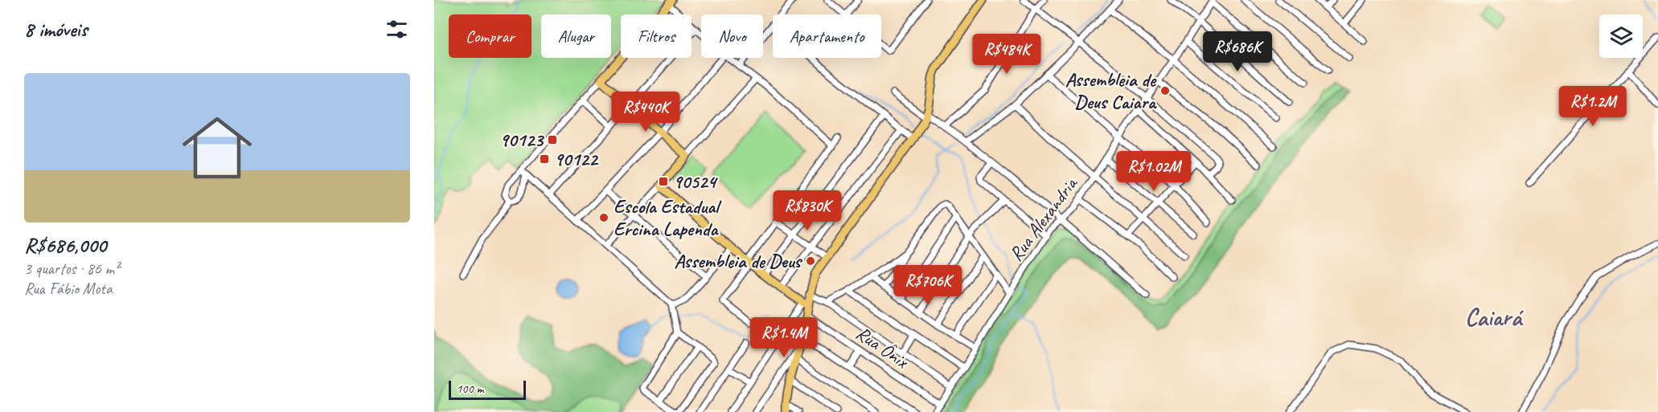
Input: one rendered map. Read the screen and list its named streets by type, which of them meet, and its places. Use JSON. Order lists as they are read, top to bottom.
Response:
{
  "streets": {
    "street": ["Rua Alexandria", "Rua Ônix"]
  },
  "crossings": [
    ["Rua Alexandria", "Rua Ônix"]
  ],
  "districts": ["Caiará"],
  "places": {
    "other": ["Assembleia de Deus Caiara", "Escola Estadual Ercina Lapenda", "Assembleia de Deus"],
    "transit": ["90123", "90122", "90524"]
  },
  "scale_bar": "100 m",
  "page": {
    "heading": "8 imóveis",
    "chip": [
      "Comprar",
      "Alugar",
      "Filtros",
      "Novo",
      "Apartamento"
    ],
    "price": [
      "R$686K",
      "R$484K",
      "R$1.2M",
      "R$440K",
      "R$1.02M",
      "R$830K",
      "R$706K",
      "R$1.4M"
    ],
    "list": [
      {
        "name": "R$686,000",
        "note": "3 quartos · 86 m² · Rua Fábio Mota"
      }
    ],
    "scale": "100 m"
  }
}
